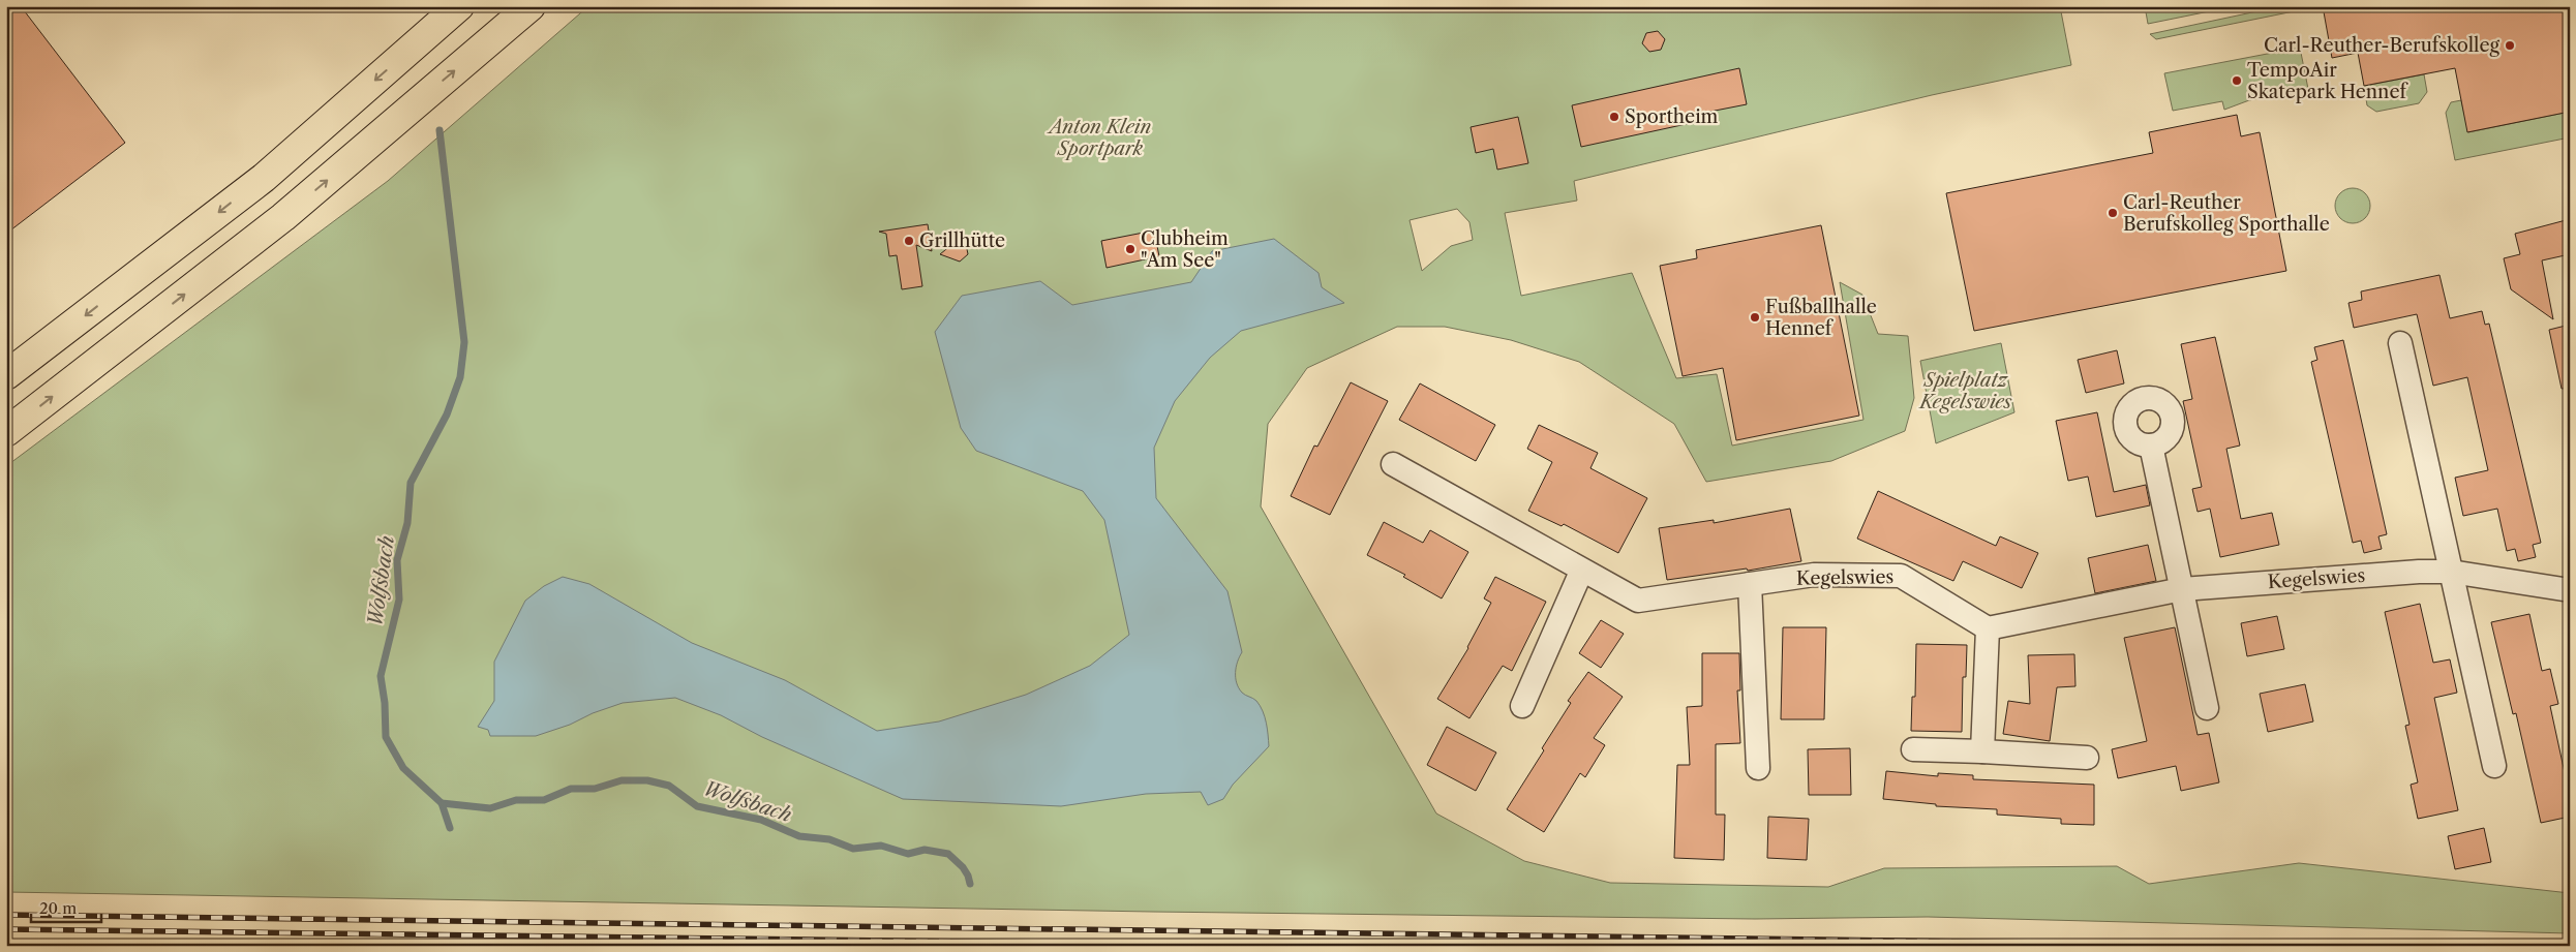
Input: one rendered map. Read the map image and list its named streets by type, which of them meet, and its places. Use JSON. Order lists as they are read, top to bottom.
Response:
{
  "streets": {
    "street": ["Kegelswies"]
  },
  "water": ["Wolfsbach"],
  "parks": ["Anton Klein Sportpark", "Spielplatz Kegelswies"],
  "places": [
    "Carl-Reuther-Berufskolleg",
    "TempoAir Skatepark Hennef",
    "Sportheim",
    "Carl-Reuther Berufskolleg Sporthalle",
    "Grillhütte",
    "Clubheim \"Am See\"",
    "Fußballhalle Hennef"
  ],
  "scale_bar": "20 m"
}
